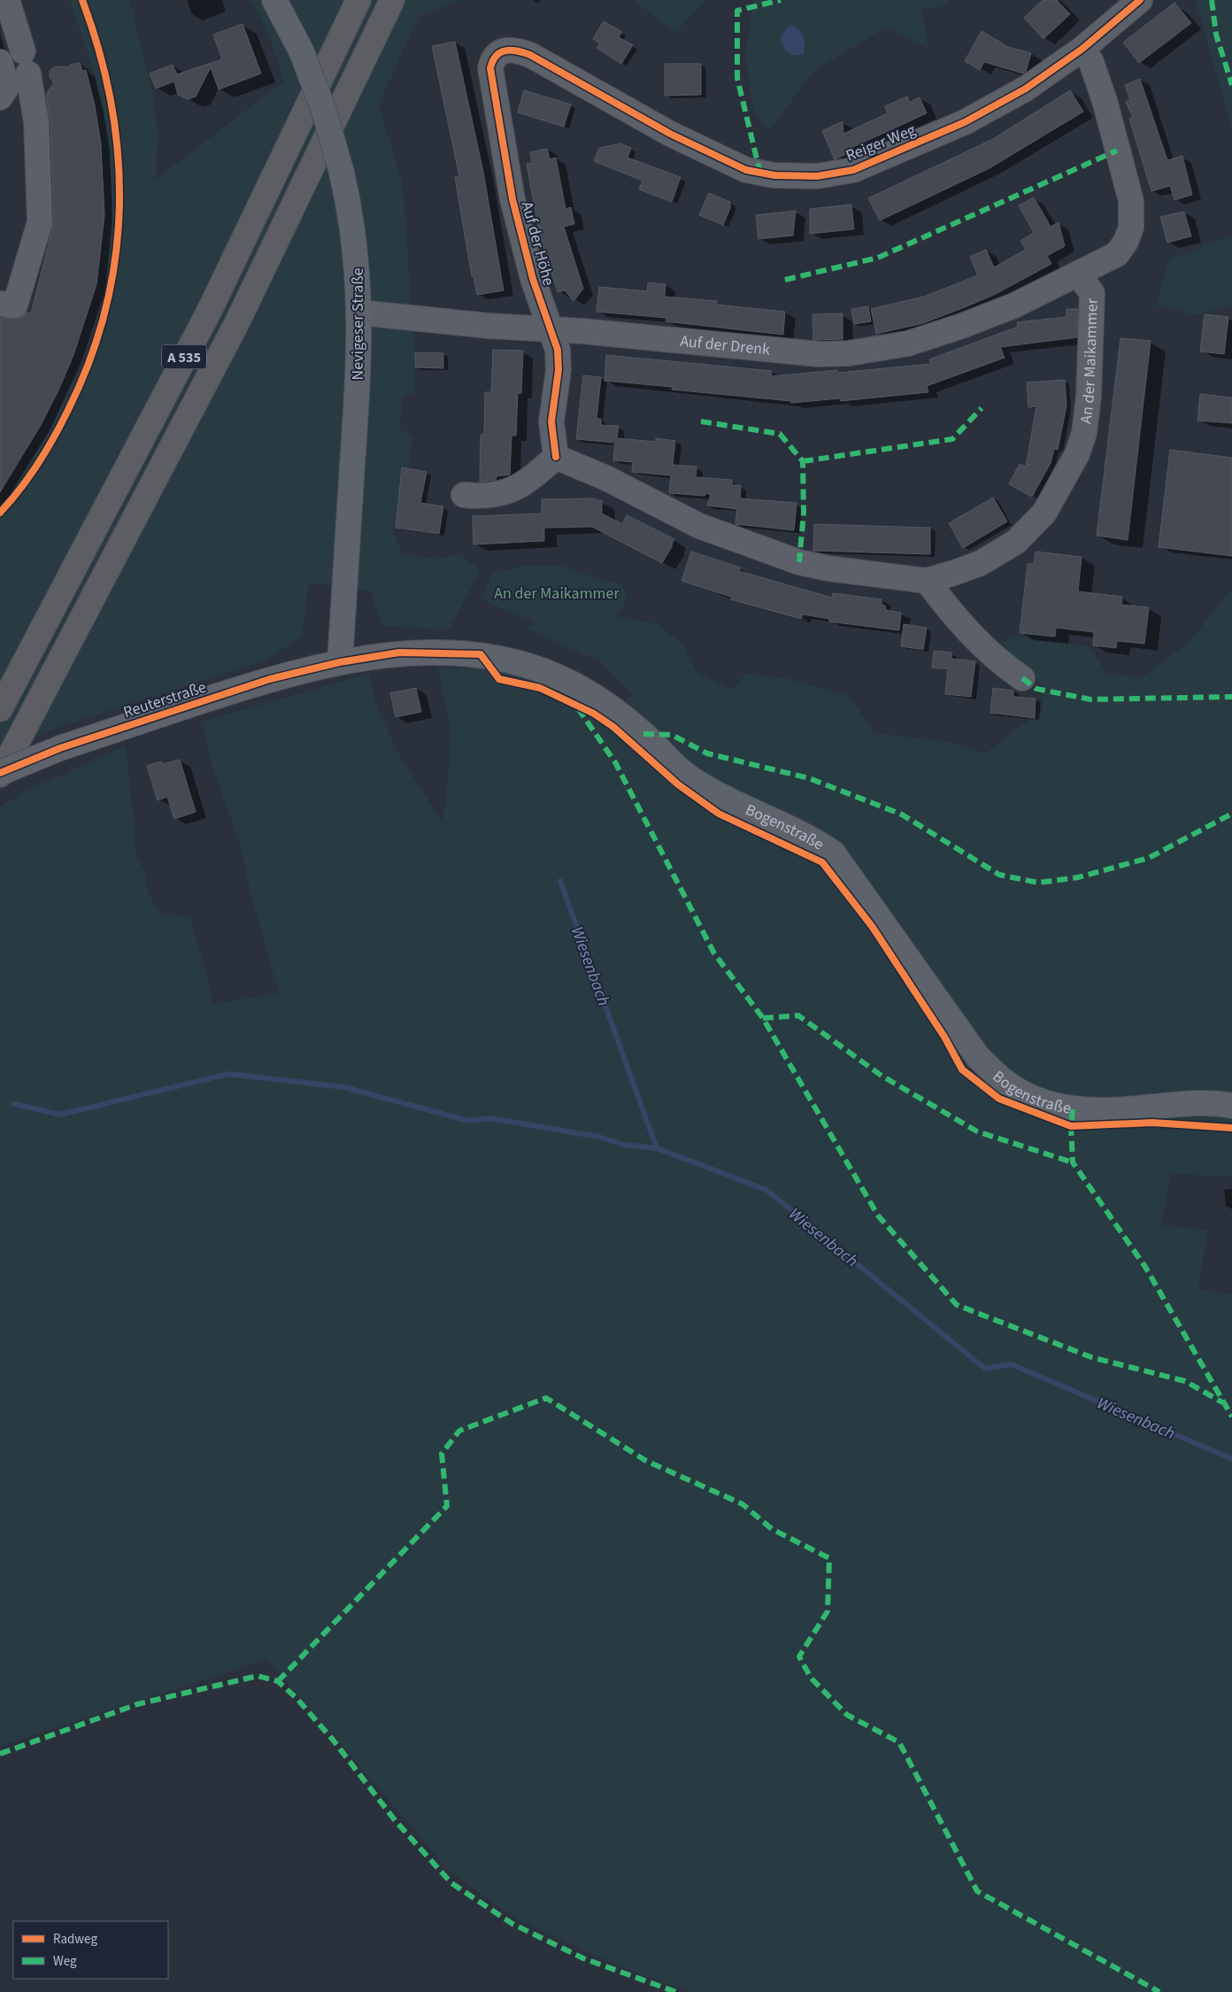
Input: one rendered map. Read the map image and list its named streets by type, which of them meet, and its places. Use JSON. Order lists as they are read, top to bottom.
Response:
{
  "streets": {
    "highway": ["A 535"],
    "main road": ["Nevigeser Straße", "Reuterstraße", "Bogenstraße"],
    "street": [
      "Reiger Weg",
      "Auf der Höhe",
      "Auf der Drenk",
      "An der Maikammer"
    ]
  },
  "crossings": [
    ["Reiger Weg", "Auf der Höhe"],
    ["Auf der Höhe", "Auf der Drenk"],
    ["Auf der Höhe", "An der Maikammer"],
    ["Nevigeser Straße", "Auf der Drenk"],
    ["Nevigeser Straße", "Reuterstraße"],
    ["Nevigeser Straße", "Bogenstraße"],
    ["Auf der Drenk", "An der Maikammer"],
    ["A 535", "Reuterstraße"],
    ["Reuterstraße", "Bogenstraße"]
  ],
  "water": ["Wiesenbach"],
  "parks": ["An der Maikammer"],
  "legend": ["Radweg", "Weg"]
}
